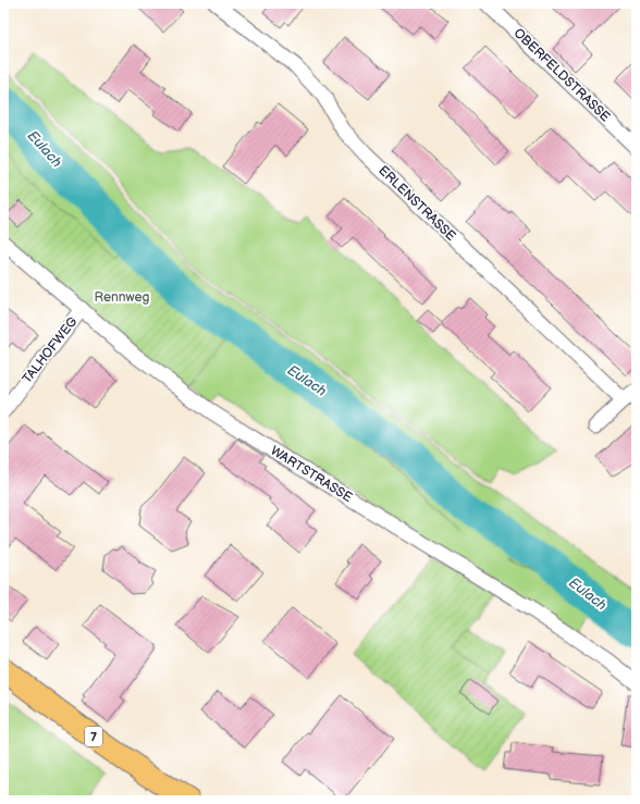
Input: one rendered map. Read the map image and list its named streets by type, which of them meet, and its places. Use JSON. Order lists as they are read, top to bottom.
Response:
{
  "streets": {
    "main road": ["7"],
    "street": [
      "OBERFELDSTRASSE",
      "ERLENSTRASSE",
      "TALHOFWEG",
      "WARTSTRASSE"
    ]
  },
  "crossings": [
    ["TALHOFWEG", "WARTSTRASSE"]
  ],
  "water": ["Eulach"],
  "parks": ["Rennweg"]
}
